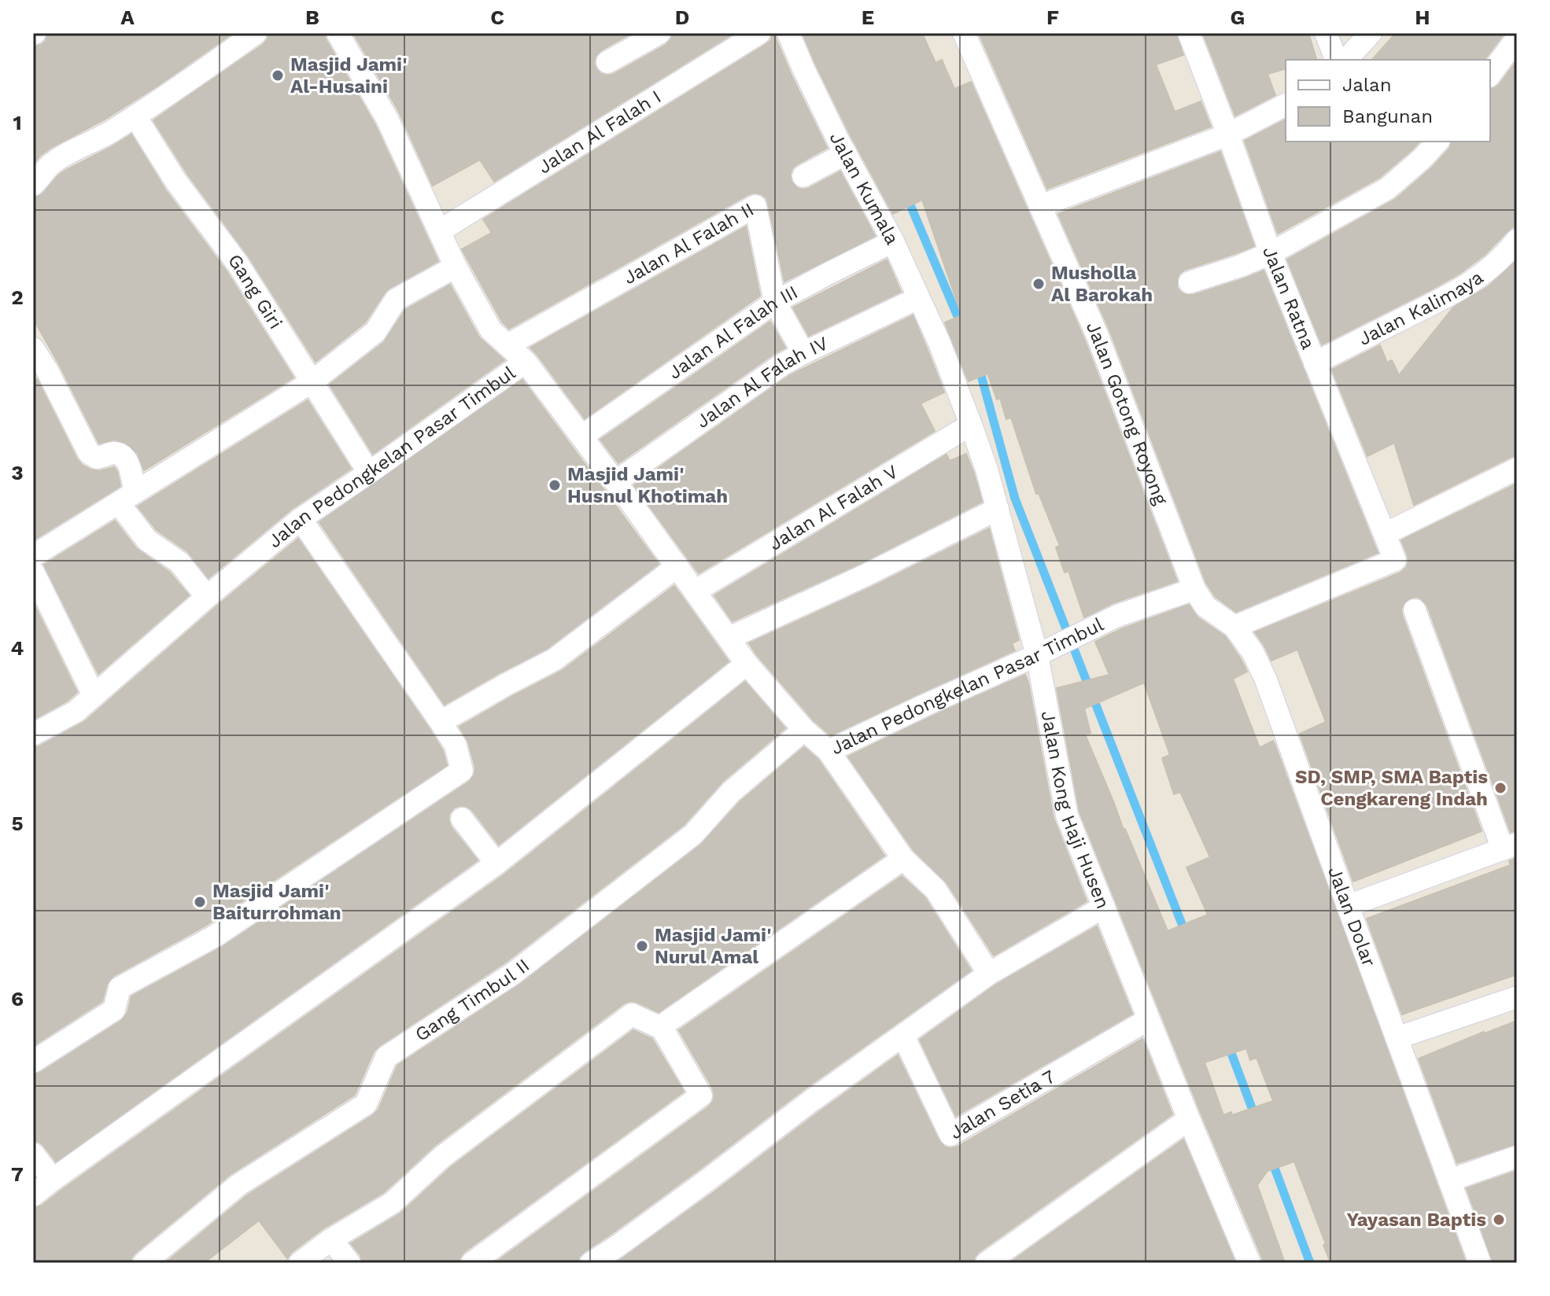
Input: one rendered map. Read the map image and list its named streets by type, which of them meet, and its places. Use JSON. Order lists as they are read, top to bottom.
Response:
{
  "streets": {
    "street": [
      "Jalan Al Falah I",
      "Jalan Kumala",
      "Jalan Al Falah II",
      "Gang Giri",
      "Jalan Ratna",
      "Jalan Kalimaya",
      "Jalan Al Falah III",
      "Jalan Al Falah IV",
      "Jalan Gotong Royong",
      "Jalan Pedongkelan Pasar Timbul",
      "Jalan Al Falah V",
      "Jalan Kong Haji Husen",
      "Jalan Dolar",
      "Gang Timbul II",
      "Jalan Setia 7"
    ]
  },
  "crossings": [
    ["Jalan Kumala", "Jalan Al Falah III"],
    ["Jalan Kumala", "Jalan Al Falah IV"],
    ["Jalan Kumala", "Jalan Kong Haji Husen"],
    ["Jalan Al Falah II", "Jalan Al Falah III"],
    ["Jalan Al Falah II", "Jalan Al Falah IV"],
    ["Gang Giri", "Jalan Pedongkelan Pasar Timbul"],
    ["Jalan Ratna", "Jalan Kalimaya"],
    ["Jalan Ratna", "Jalan Dolar"],
    ["Jalan Al Falah III", "Jalan Pedongkelan Pasar Timbul"],
    ["Jalan Al Falah IV", "Jalan Pedongkelan Pasar Timbul"],
    ["Jalan Gotong Royong", "Jalan Pedongkelan Pasar Timbul"],
    ["Jalan Gotong Royong", "Jalan Dolar"],
    ["Jalan Pedongkelan Pasar Timbul", "Jalan Al Falah V"],
    ["Jalan Pedongkelan Pasar Timbul", "Jalan Kong Haji Husen"],
    ["Jalan Pedongkelan Pasar Timbul", "Jalan Dolar"],
    ["Jalan Pedongkelan Pasar Timbul", "Gang Timbul II"],
    ["Jalan Al Falah V", "Jalan Kong Haji Husen"],
    ["Jalan Kong Haji Husen", "Jalan Setia 7"]
  ],
  "places": [
    "Masjid Jami' Al-Husaini",
    "Musholla Al Barokah",
    "Masjid Jami' Husnul Khotimah",
    "SD, SMP, SMA Baptis Cengkareng Indah",
    "Masjid Jami' Baiturrohman",
    "Masjid Jami' Nurul Amal",
    "Yayasan Baptis"
  ],
  "legend": ["Jalan", "Bangunan"],
  "grid": {
    "columns": [
      "A",
      "B",
      "C",
      "D",
      "E",
      "F",
      "G",
      "H"
    ],
    "rows": [
      "1",
      "2",
      "3",
      "4",
      "5",
      "6",
      "7"
    ]
  }
}
